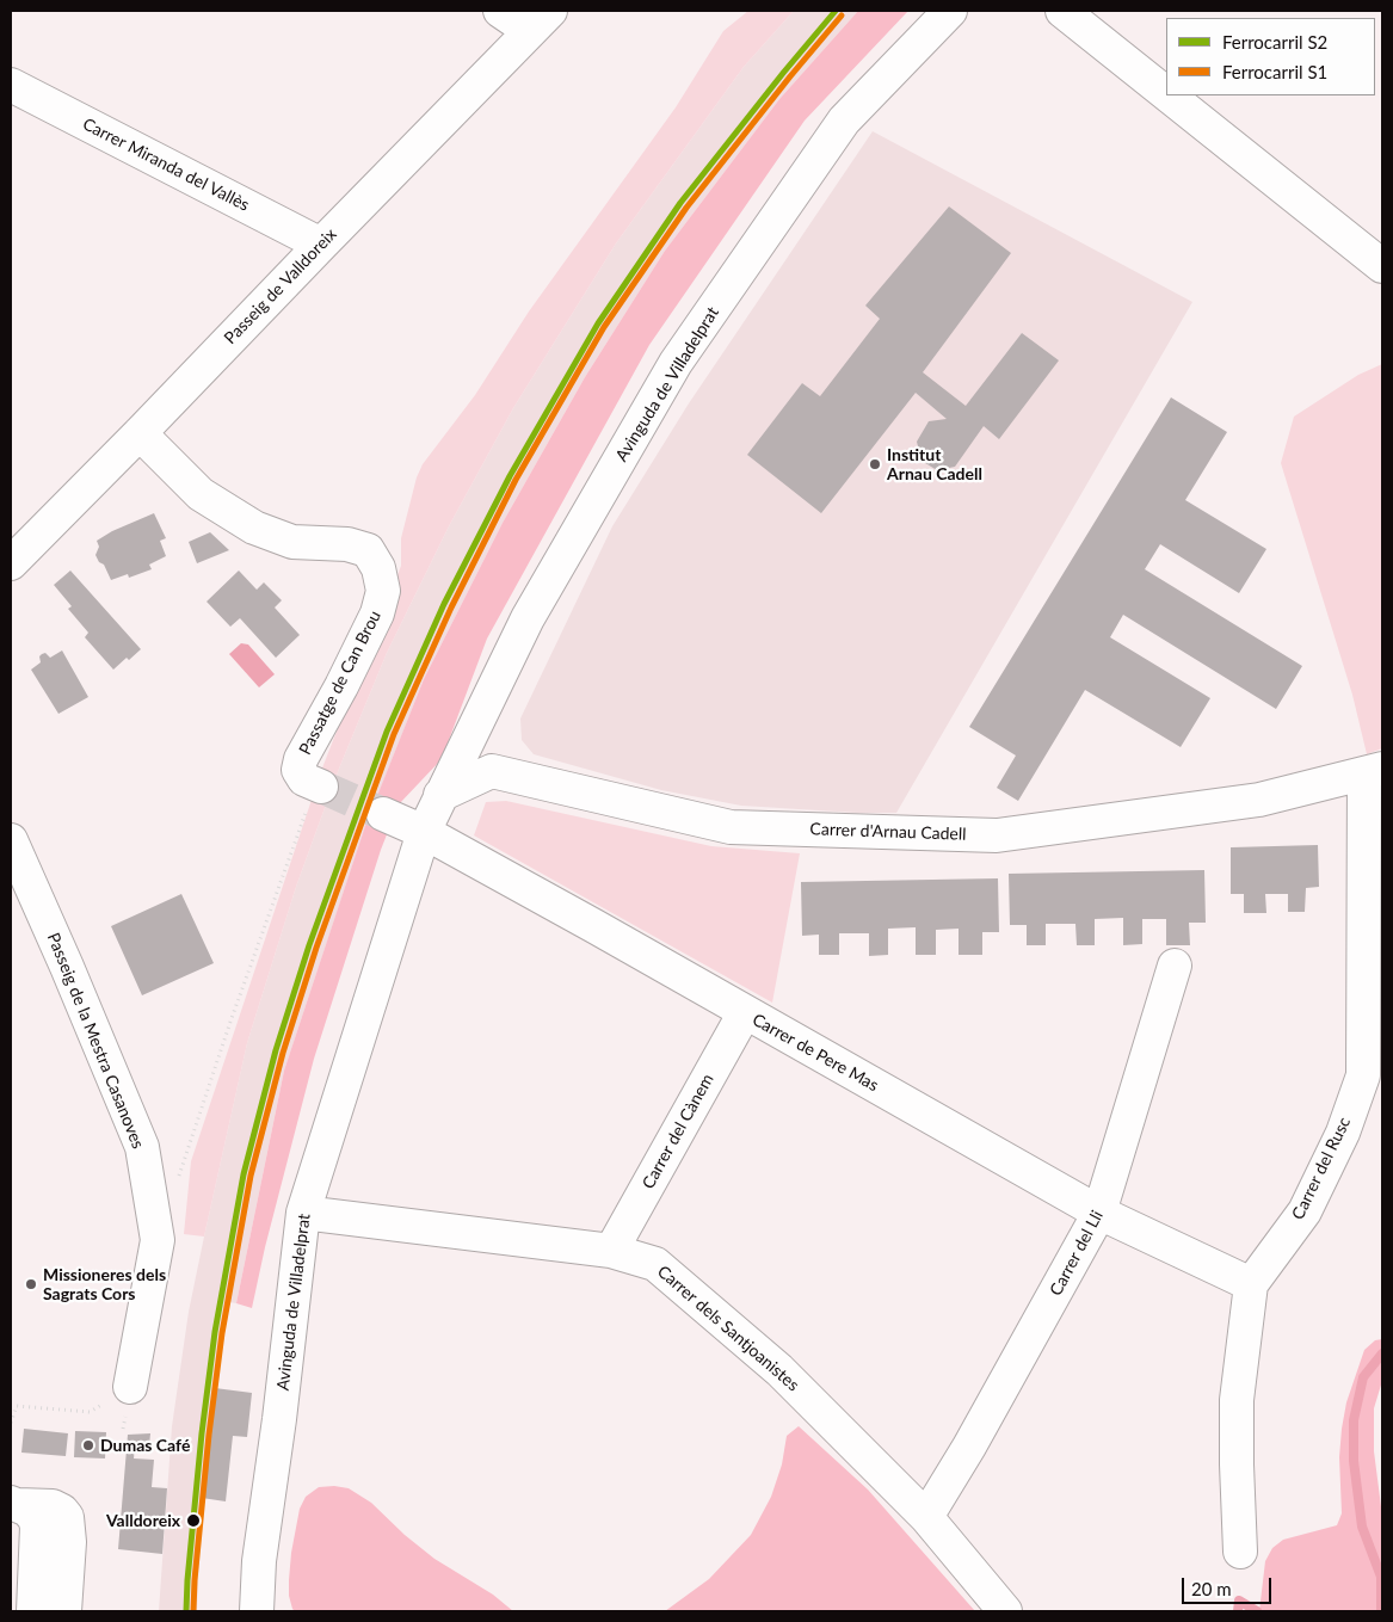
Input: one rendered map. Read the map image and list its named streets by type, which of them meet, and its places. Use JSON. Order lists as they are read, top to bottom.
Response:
{
  "streets": {
    "street": [
      "Carrer Miranda del Vallès",
      "Passeig de Valldoreix",
      "Avinguda de Villadelprat",
      "Passatge de Can Brou",
      "Carrer d'Arnau Cadell",
      "Passeig de la Mestra Casanoves",
      "Carrer de Pere Mas",
      "Carrer del Cànem",
      "Carrer del Rusc",
      "Carrer del Lli",
      "Carrer dels Santjoanistes"
    ]
  },
  "crossings": [
    ["Carrer Miranda del Vallès", "Passeig de Valldoreix"],
    ["Passeig de Valldoreix", "Passatge de Can Brou"],
    ["Avinguda de Villadelprat", "Carrer d'Arnau Cadell"],
    ["Avinguda de Villadelprat", "Carrer de Pere Mas"],
    ["Avinguda de Villadelprat", "Carrer dels Santjoanistes"],
    ["Carrer d'Arnau Cadell", "Carrer del Rusc"],
    ["Carrer de Pere Mas", "Carrer del Cànem"],
    ["Carrer de Pere Mas", "Carrer del Rusc"],
    ["Carrer de Pere Mas", "Carrer del Lli"],
    ["Carrer del Cànem", "Carrer dels Santjoanistes"],
    ["Carrer del Lli", "Carrer dels Santjoanistes"]
  ],
  "places": [
    "Institut Arnau Cadell",
    "Missioneres dels Sagrats Cors",
    "Dumas Café",
    "Valldoreix"
  ],
  "lines": ["rail line S2", "rail line S1"],
  "legend": ["Ferrocarril S2", "Ferrocarril S1"],
  "scale_bar": "20 m"
}
